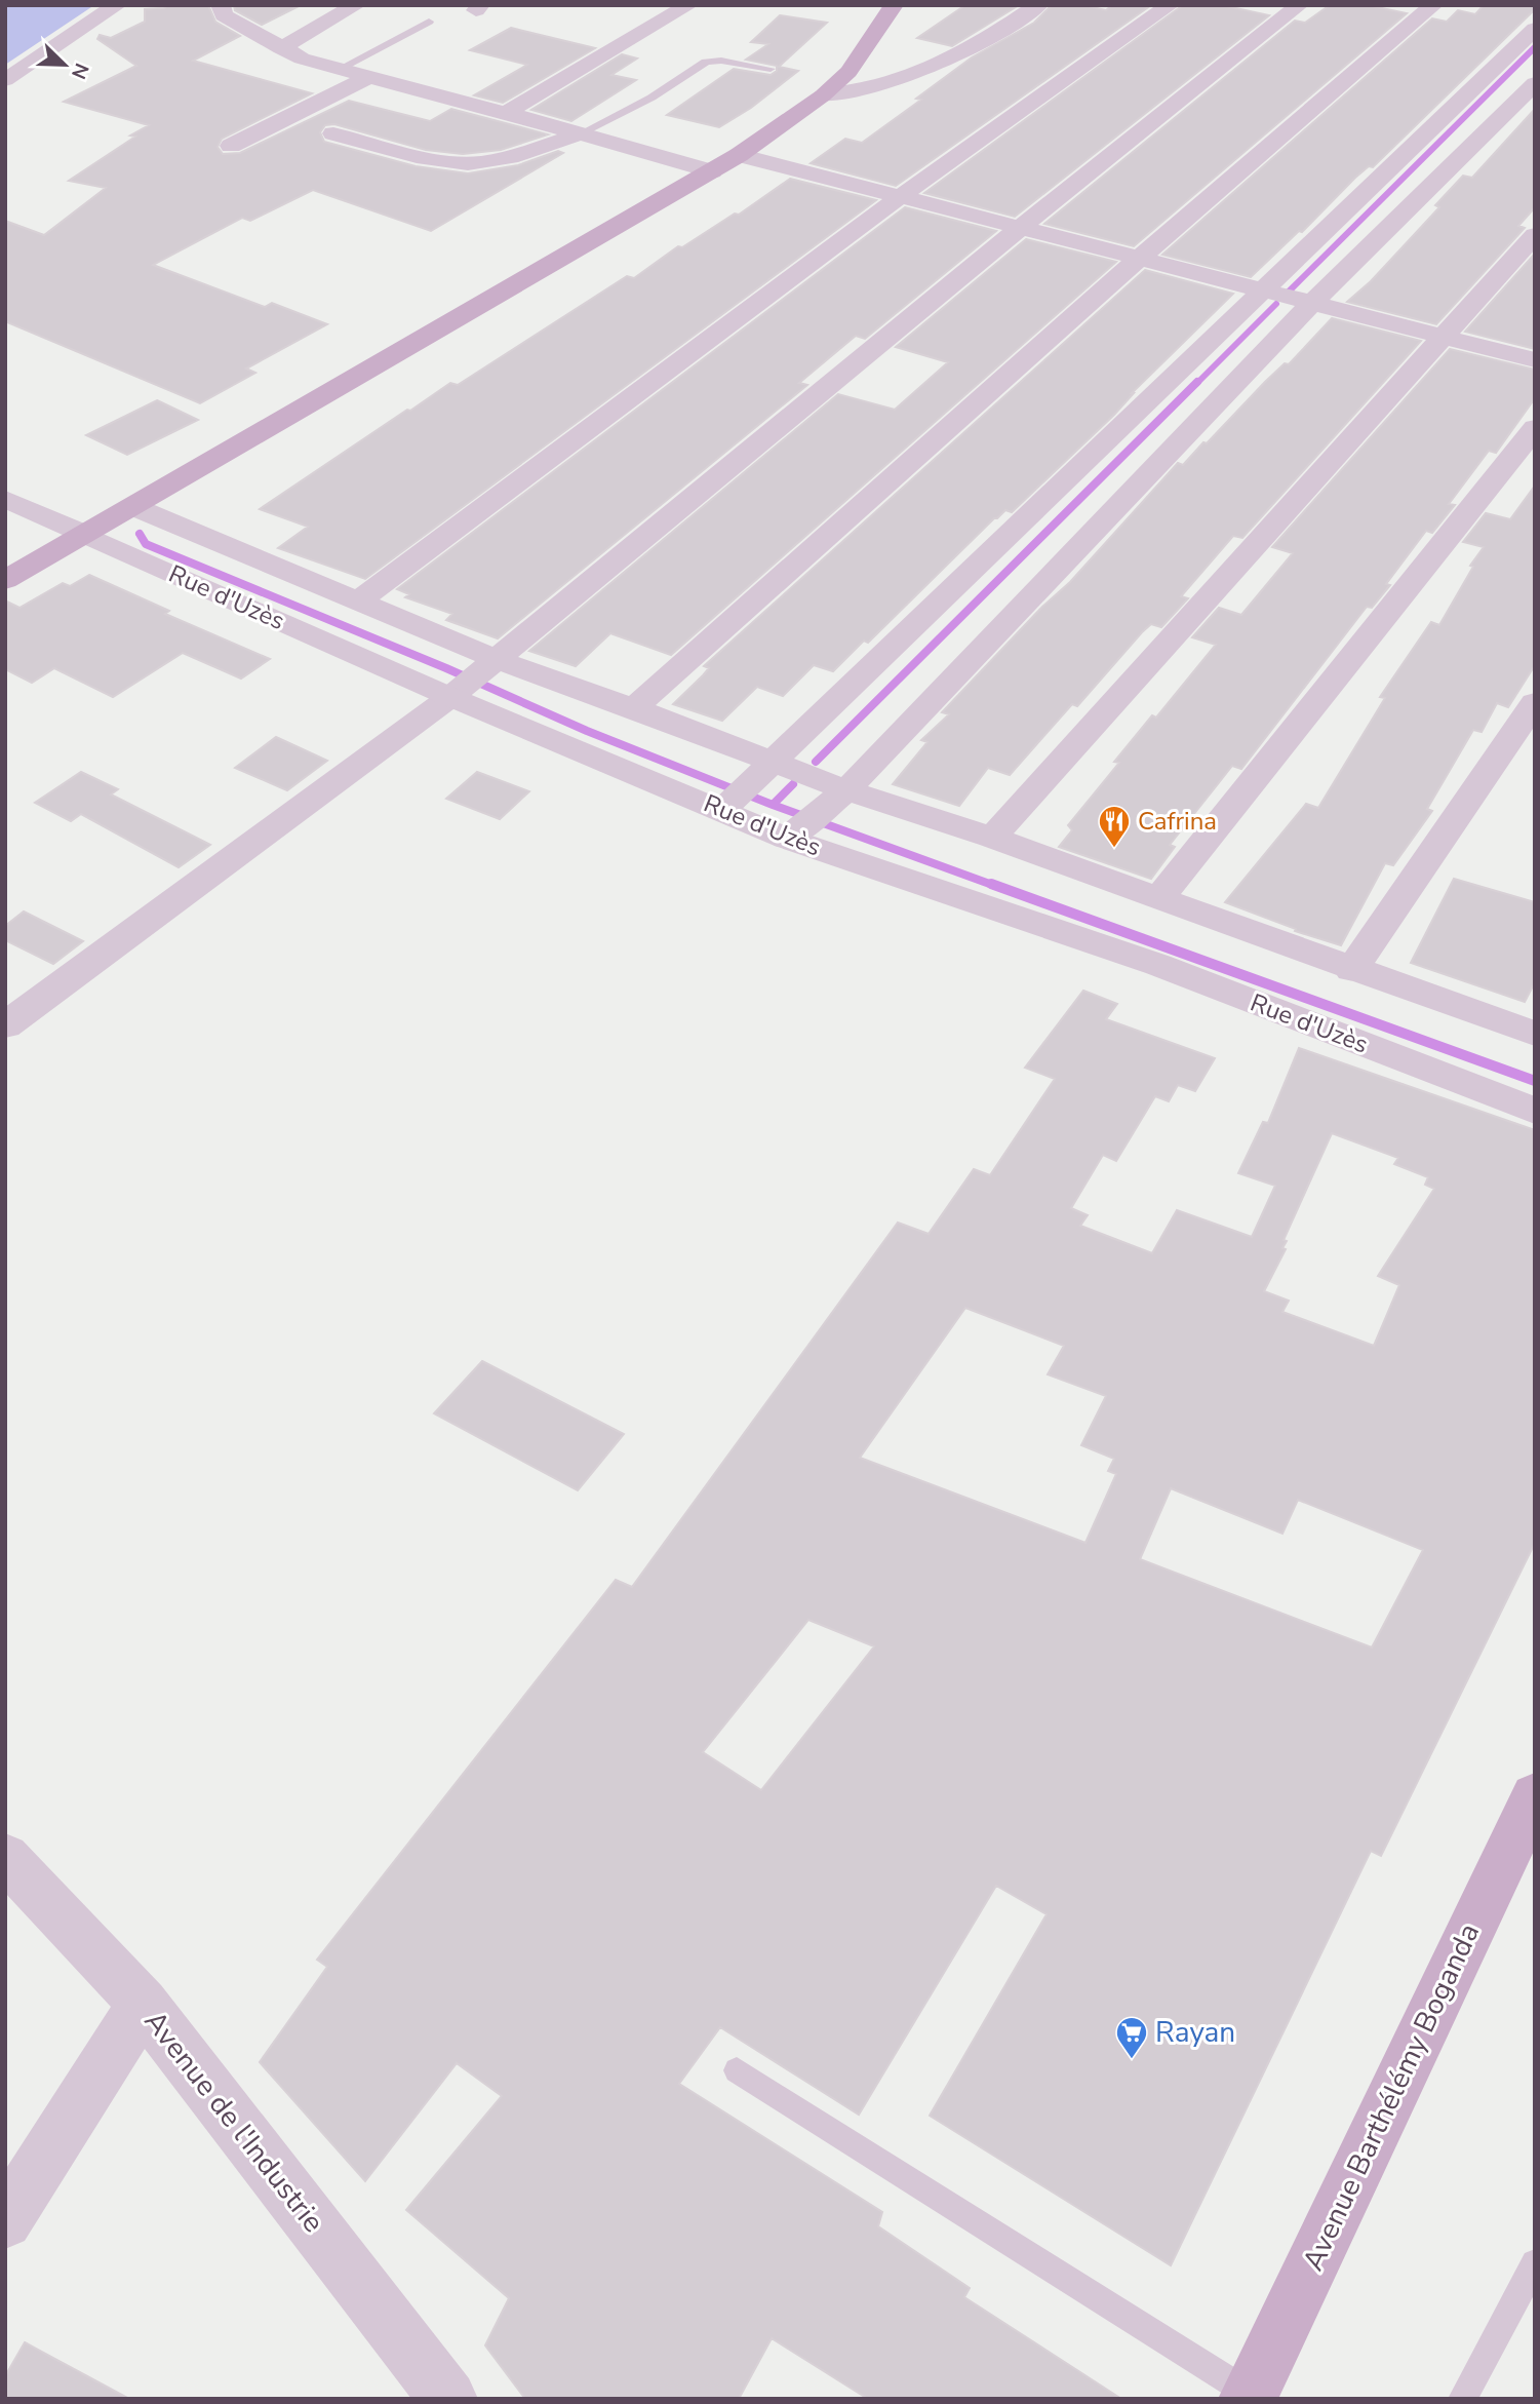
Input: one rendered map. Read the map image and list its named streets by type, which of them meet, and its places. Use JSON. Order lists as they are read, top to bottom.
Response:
{
  "streets": {
    "main road": ["Avenue Barthélémy Boganda"],
    "street": ["Rue d'Uzès", "Avenue de l'Industrie"]
  },
  "places": {
    "restaurant": ["Cafrina"],
    "supermarket": ["Rayan"]
  },
  "north": "bottom right"
}
